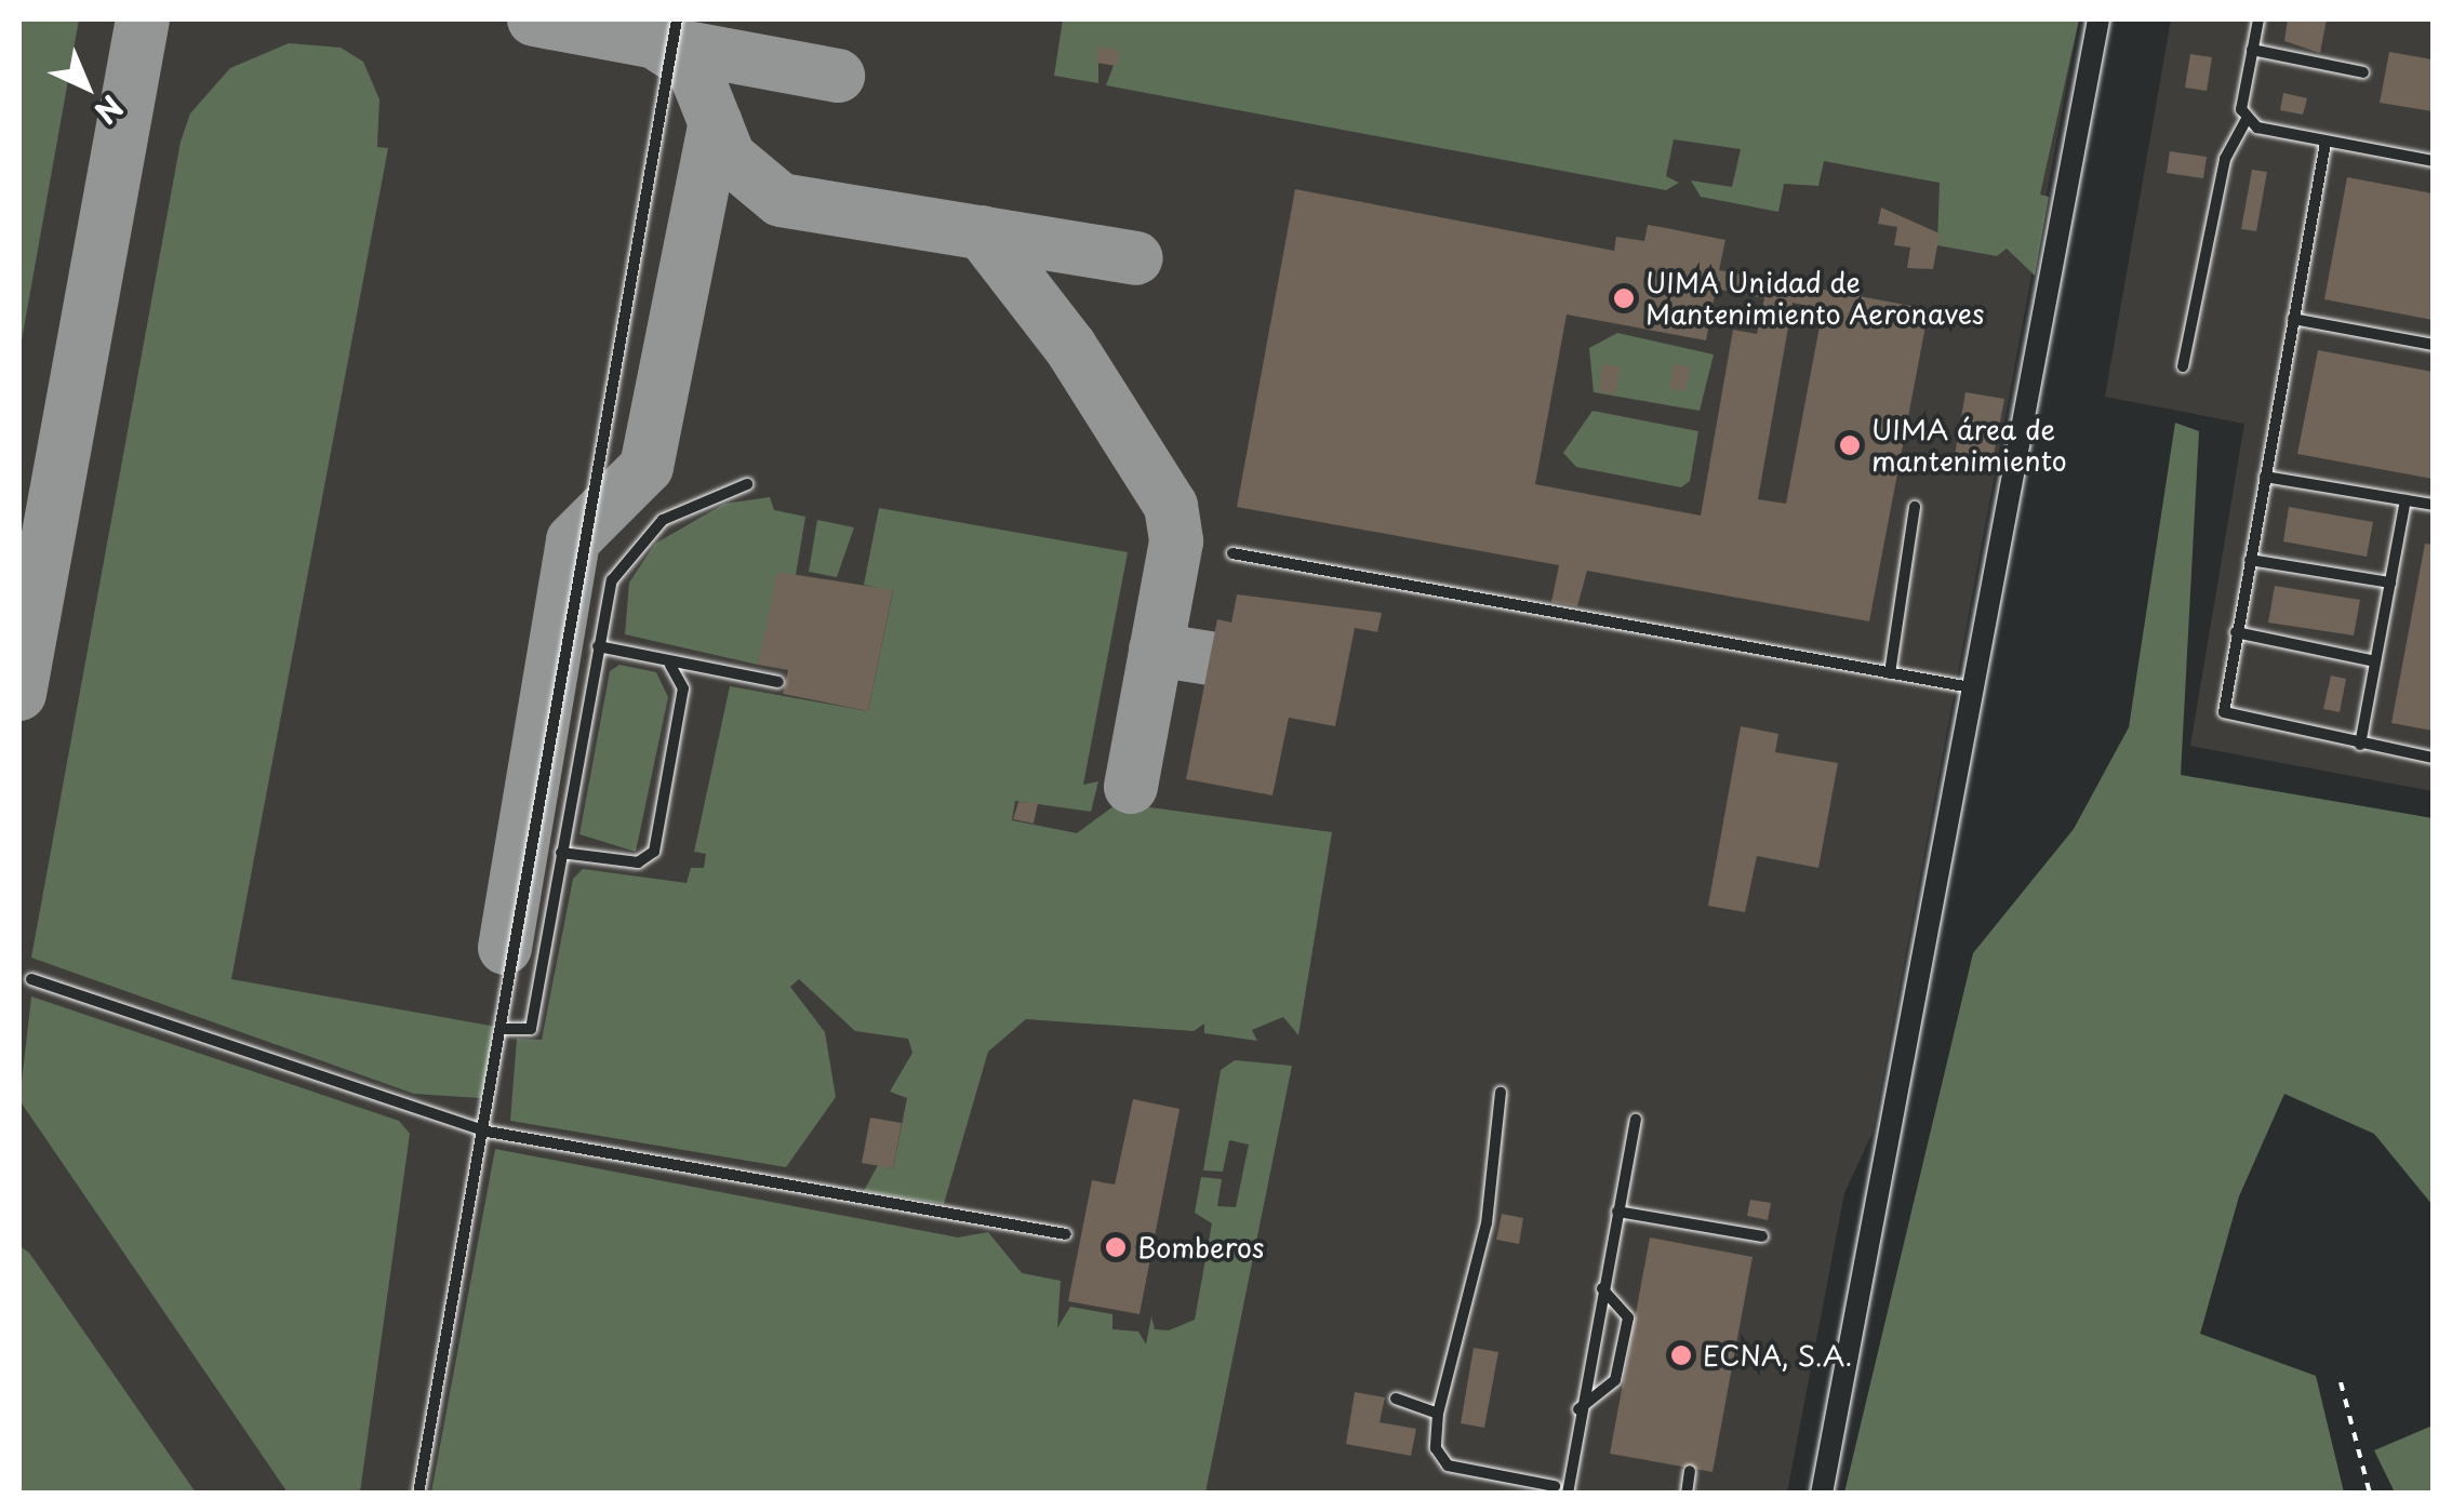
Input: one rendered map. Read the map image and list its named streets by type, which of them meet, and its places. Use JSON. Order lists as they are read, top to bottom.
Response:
{
  "places": [
    "UIMA Unidad de Mantenimiento Aeronaves",
    "UIMA área de mantenimiento",
    "Bomberos",
    "ECNA, S.A."
  ],
  "north": "bottom right"
}
